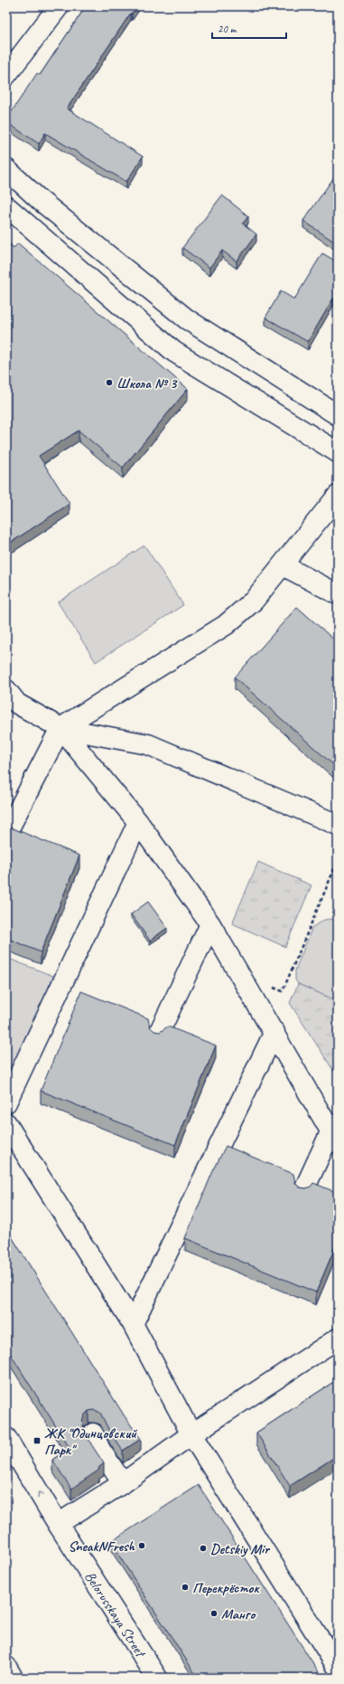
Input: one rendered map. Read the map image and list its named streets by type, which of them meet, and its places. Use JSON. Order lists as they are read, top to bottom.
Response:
{
  "streets": {
    "main road": ["Belorusskaya Street"]
  },
  "places": {
    "other": [
      "Школа № 3",
      "SneakNFresh",
      "Detskiy Mir",
      "Перекрёсток",
      "Манго"
    ],
    "transit": ["ЖК \"Одинцовский Парк\""]
  },
  "scale_bar": "20 m"
}
